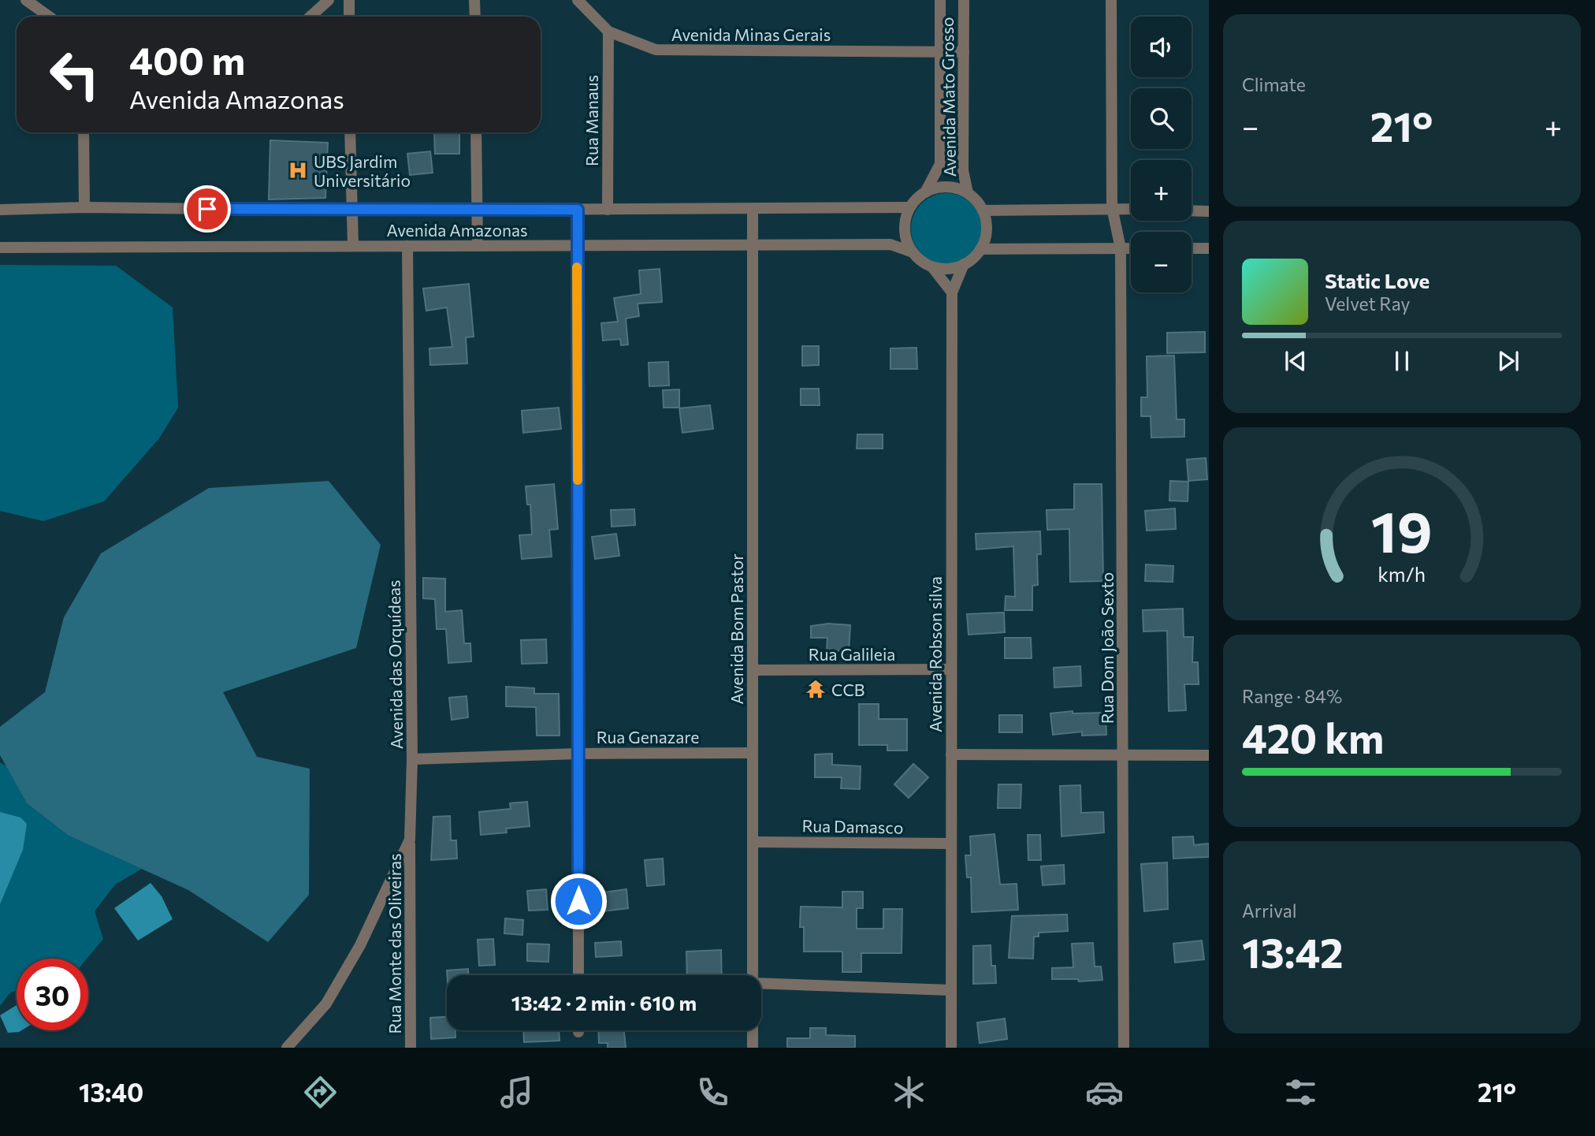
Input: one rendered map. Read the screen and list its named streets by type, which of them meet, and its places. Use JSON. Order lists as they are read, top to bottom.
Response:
{
  "streets": {
    "street": [
      "Avenida Minas Gerais",
      "Avenida Mato Grosso",
      "Rua Manaus",
      "Avenida Amazonas",
      "Avenida Bom Pastor",
      "Rua Dom João Sexto",
      "Rua Galileia",
      "Avenida Robson silva",
      "Avenida das Orquídeas",
      "Rua Genazare",
      "Rua Damasco",
      "Rua Monte das Oliveiras"
    ]
  },
  "crossings": [
    ["Avenida Minas Gerais", "Avenida Mato Grosso"],
    ["Avenida Minas Gerais", "Rua Manaus"],
    ["Avenida Mato Grosso", "Avenida Amazonas"],
    ["Avenida Mato Grosso", "Avenida Robson silva"],
    ["Rua Manaus", "Avenida Amazonas"],
    ["Avenida Amazonas", "Avenida Bom Pastor"],
    ["Avenida Amazonas", "Avenida Robson silva"],
    ["Avenida Amazonas", "Avenida das Orquídeas"],
    ["Avenida Bom Pastor", "Rua Galileia"],
    ["Avenida Bom Pastor", "Rua Genazare"],
    ["Avenida Bom Pastor", "Rua Damasco"],
    ["Rua Galileia", "Avenida Robson silva"],
    ["Avenida Robson silva", "Rua Damasco"],
    ["Avenida das Orquídeas", "Rua Genazare"],
    ["Avenida das Orquídeas", "Rua Monte das Oliveiras"]
  ],
  "places": {
    "hospital": ["UBS Jardim Universitário"],
    "temple": ["CCB"]
  },
  "page": {
    "tile": [
      "Climate",
      ["Range · 84%", "420 km"],
      ["Arrival", "13:42"]
    ],
    "map_buttons": ["+", "−"],
    "turn": ["400 m", "Avenida Amazonas"],
    "heat": ["−", "21°", "+"],
    "song": ["Static Love", "Velvet Ray"],
    "limit": "30",
    "trip": "13:42 · 2 min · 610 m",
    "tabs": ["13:40", "21°"],
    "gauge": ["19", "km/h"]
  }
}
